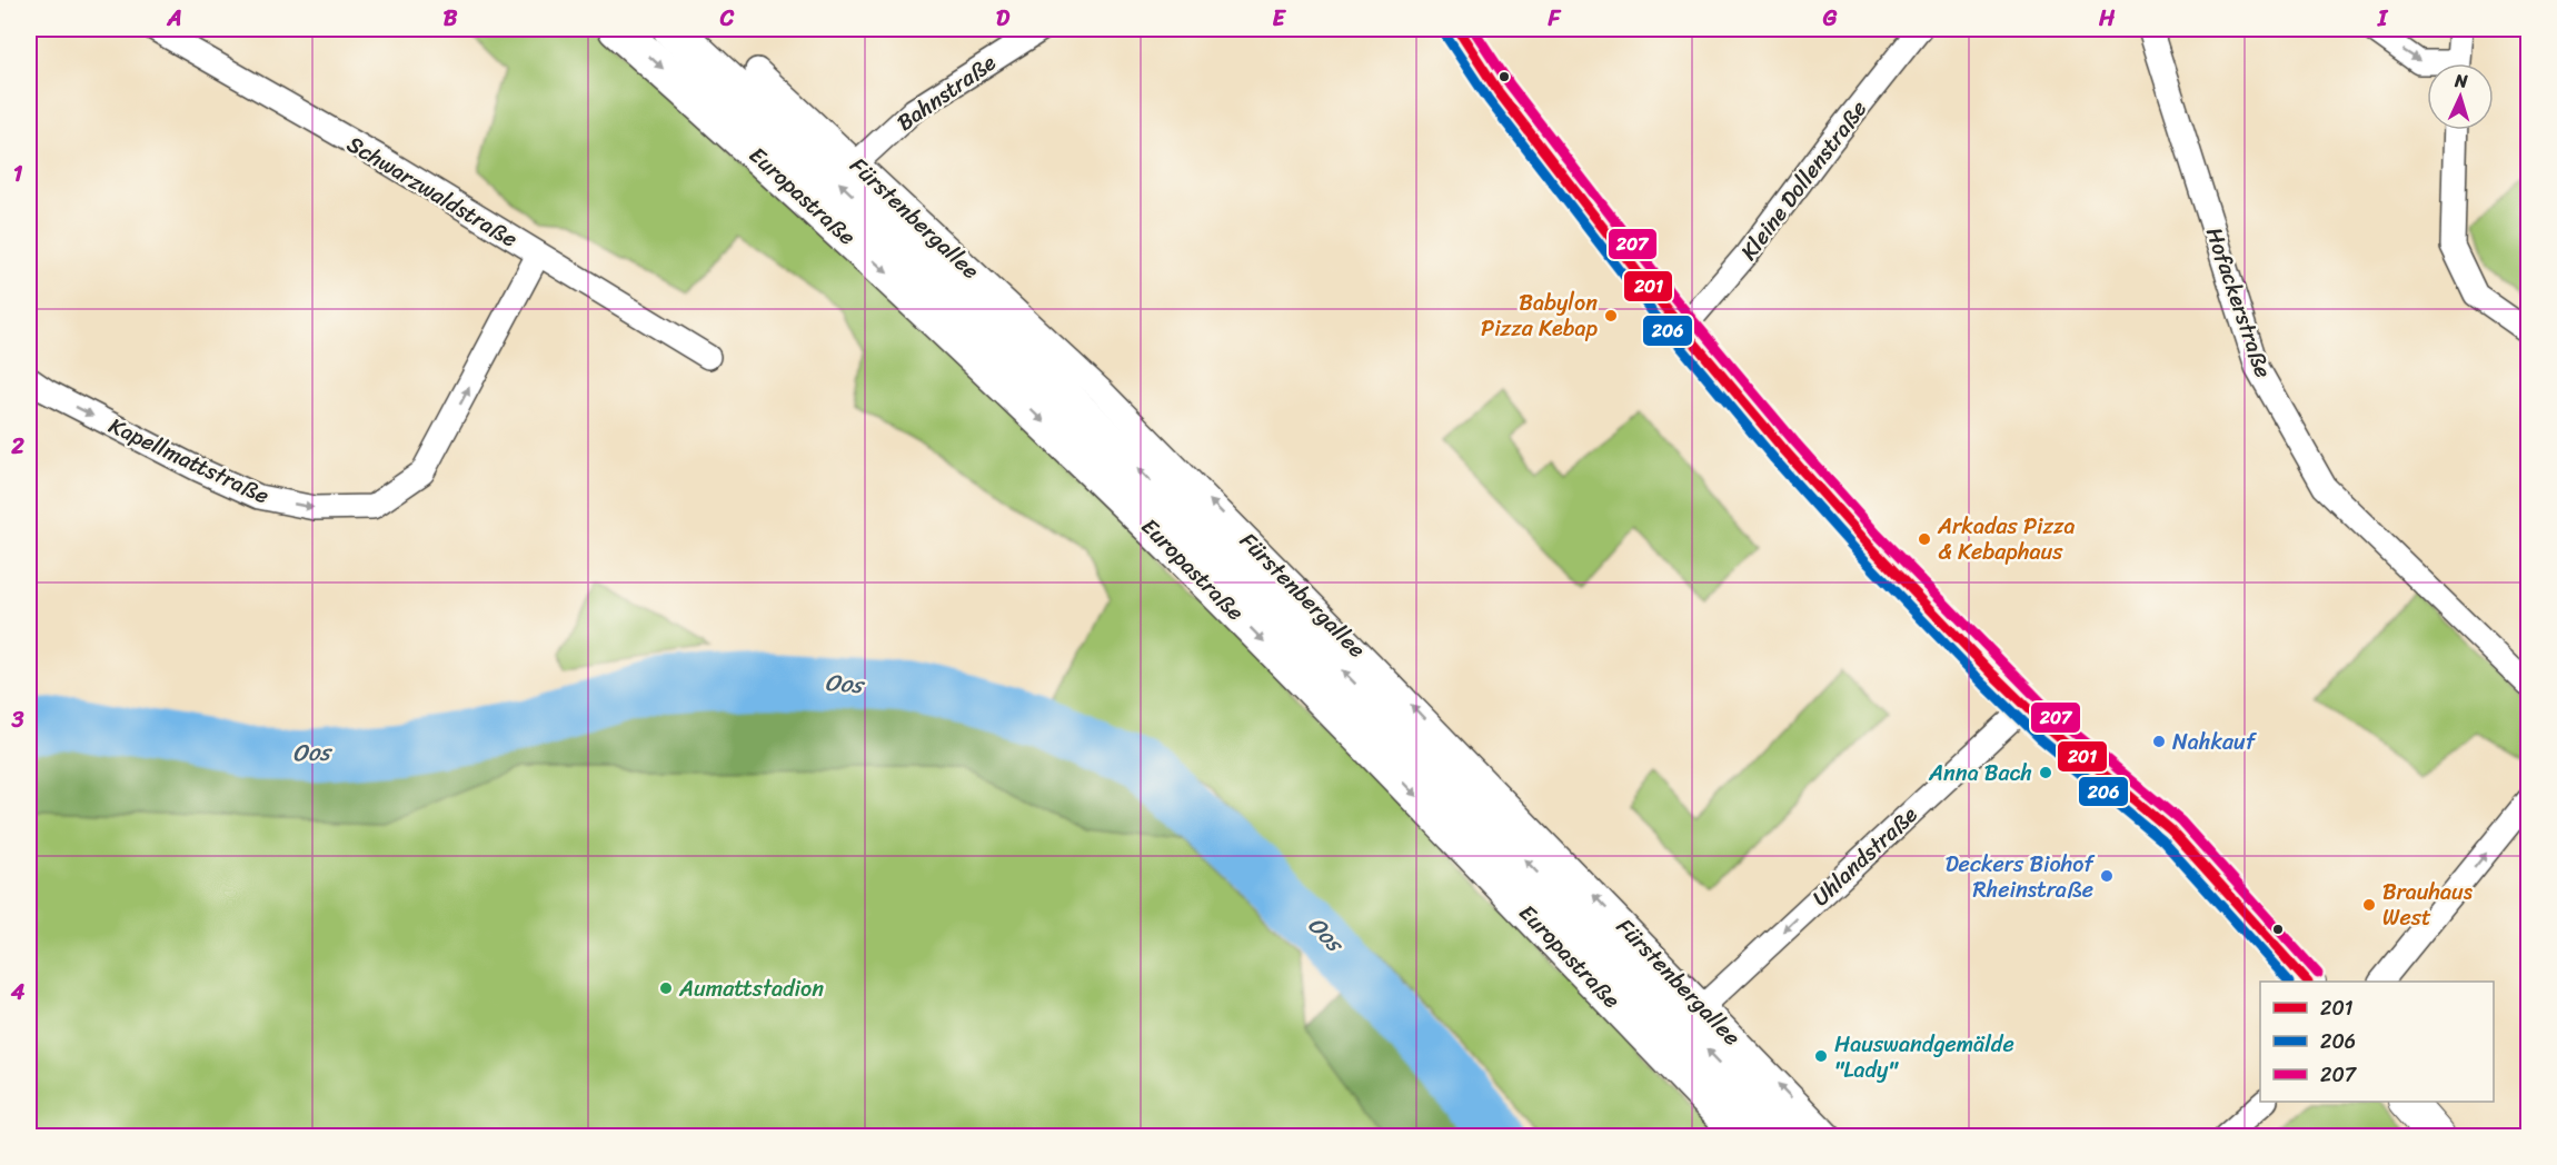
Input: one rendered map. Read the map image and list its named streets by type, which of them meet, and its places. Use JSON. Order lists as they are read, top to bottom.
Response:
{
  "streets": {
    "main road": ["Europastraße"],
    "street": [
      "Bahnstraße",
      "Kleine Dollenstraße",
      "Schwarzwaldstraße",
      "Fürstenbergallee",
      "Hofackerstraße",
      "Kapellmattstraße",
      "Uhlandstraße"
    ]
  },
  "crossings": [
    ["Bahnstraße", "Fürstenbergallee"],
    ["Schwarzwaldstraße", "Kapellmattstraße"],
    ["Fürstenbergallee", "Uhlandstraße"]
  ],
  "one_way": ["Fürstenbergallee", "Uhlandstraße"],
  "water": ["Oos"],
  "places": [
    "Babylon Pizza Kebap",
    "Arkadas Pizza & Kebaphaus",
    "Nahkauf",
    "Anna Bach",
    "Deckers Biohof Rheinstraße",
    "Brauhaus West",
    "Aumattstadion",
    "Hauswandgemälde \"Lady\""
  ],
  "lines": ["transit line 201", "transit line 207", "transit line 206"],
  "legend": ["201", "206", "207"],
  "north": "top",
  "grid": {
    "columns": [
      "A",
      "B",
      "C",
      "D",
      "E",
      "F",
      "G",
      "H",
      "I"
    ],
    "rows": [
      "1",
      "2",
      "3",
      "4"
    ]
  }
}
